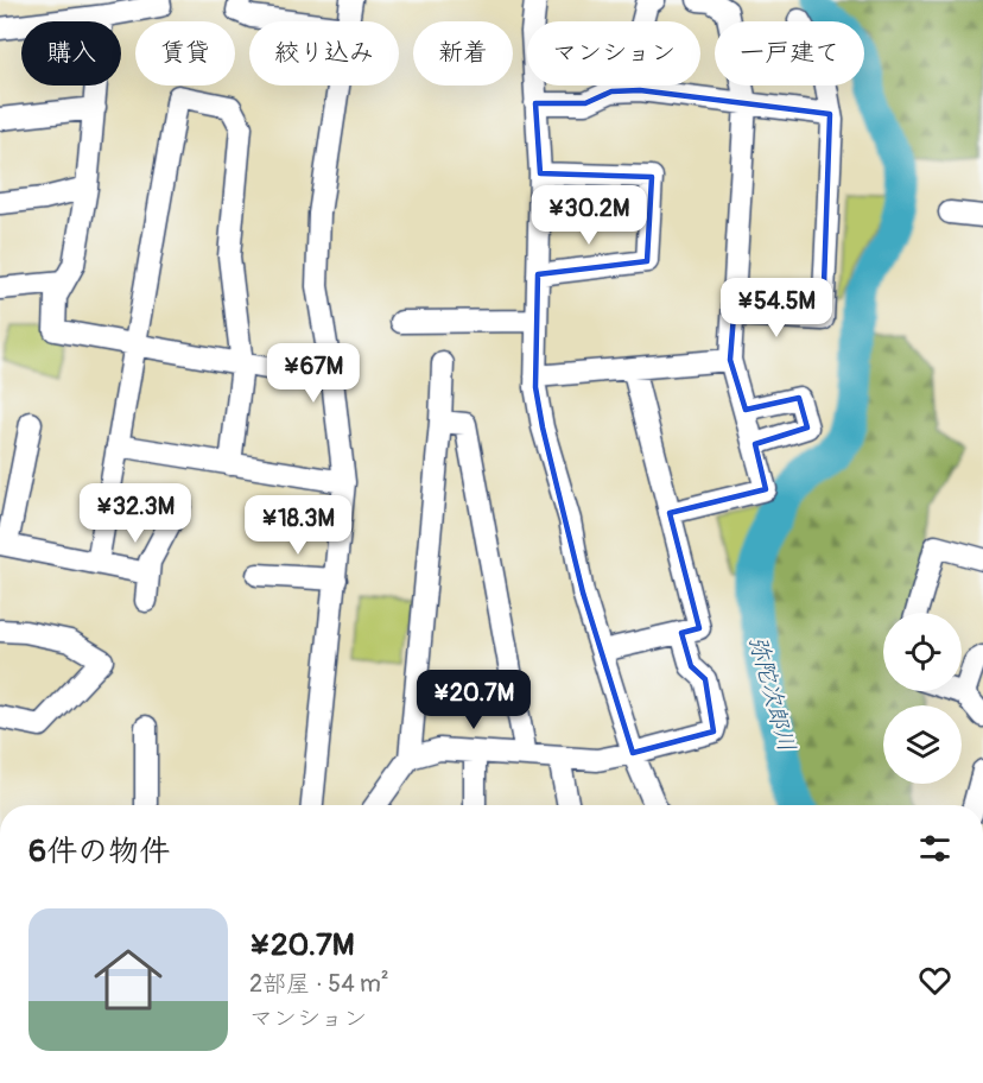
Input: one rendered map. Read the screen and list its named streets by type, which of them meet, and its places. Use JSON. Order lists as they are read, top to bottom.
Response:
{
  "water": ["弥陀次郎川"],
  "page": {
    "chip": [
      "購入",
      "賃貸",
      "絞り込み",
      "新着",
      "マンション",
      "一戸建て"
    ],
    "price": [
      "¥30.2M",
      "¥54.5M",
      "¥67M",
      "¥32.3M",
      "¥18.3M",
      "¥20.7M"
    ],
    "heading": "6件の物件",
    "list": [
      {
        "name": "¥20.7M",
        "note": "2部屋 · 54 m² · マンション"
      }
    ]
  }
}
